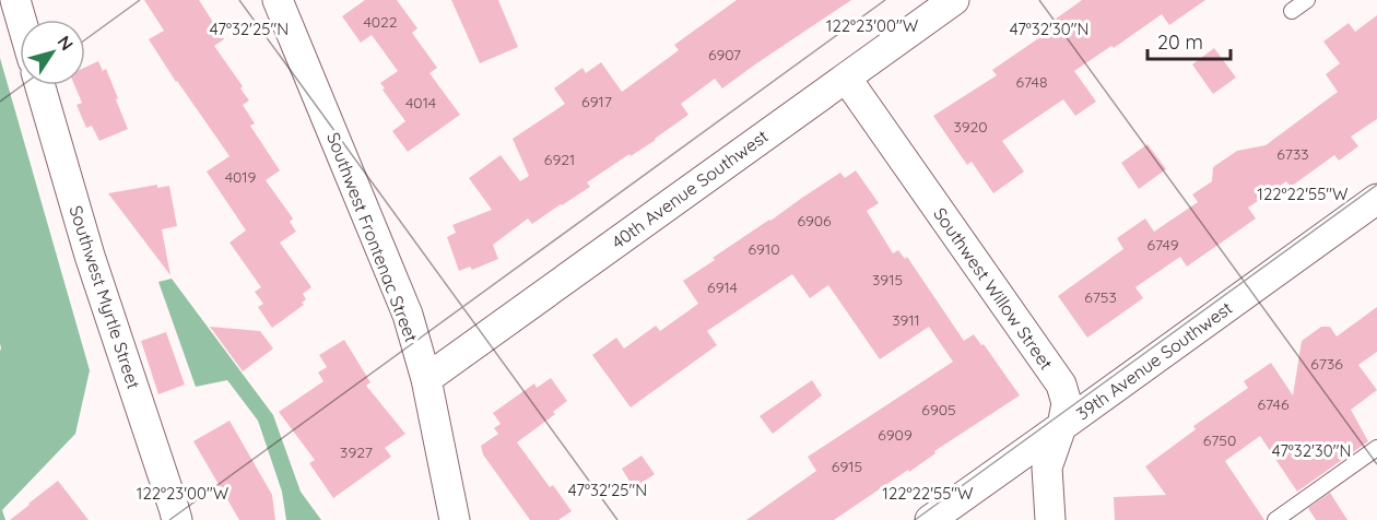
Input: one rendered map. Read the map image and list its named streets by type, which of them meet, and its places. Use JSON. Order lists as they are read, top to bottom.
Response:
{
  "streets": {
    "street": [
      "40th Avenue Southwest",
      "Southwest Frontenac Street",
      "Southwest Willow Street",
      "Southwest Myrtle Street",
      "39th Avenue Southwest"
    ]
  },
  "crossings": [
    ["40th Avenue Southwest", "Southwest Frontenac Street"],
    ["40th Avenue Southwest", "Southwest Willow Street"],
    ["Southwest Willow Street", "39th Avenue Southwest"]
  ],
  "house_numbers": [
    "4022",
    "6907",
    "6748",
    "6917",
    "4014",
    "3920",
    "6733",
    "6921",
    "4019",
    "6906",
    "6749",
    "6910",
    "3915",
    "6914",
    "6753",
    "3911",
    "6736",
    "6746",
    "6905",
    "6909",
    "6750",
    "3927",
    "6915"
  ],
  "scale_bar": "20 m",
  "north": "top right",
  "coordinates": [
    "122°23'00\"W",
    "47°32'25\"N",
    "47°32'30\"N",
    "122°22'55\"W"
  ]
}
